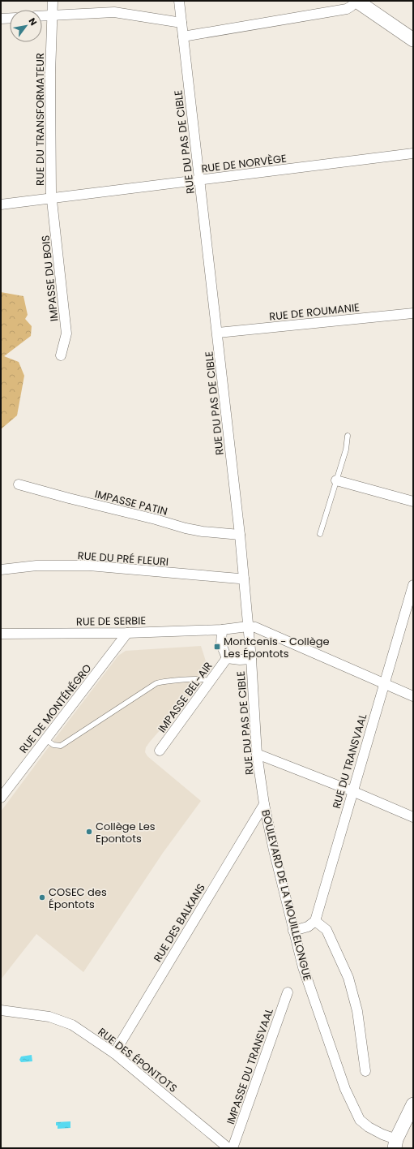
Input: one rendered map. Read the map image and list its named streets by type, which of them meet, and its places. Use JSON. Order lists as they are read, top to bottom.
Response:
{
  "streets": {
    "street": [
      "RUE DU TRANSFORMATEUR",
      "RUE DU PAS DE CIBLE",
      "RUE DE NORVÈGE",
      "IMPASSE DU BOIS",
      "RUE DE ROUMANIE",
      "IMPASSE PATIN",
      "RUE DU PRÉ FLEURI",
      "RUE DE SERBIE",
      "IMPASSE BEL-AIR",
      "RUE DE MONTÉNÉGRO",
      "RUE DU TRANSVAAL",
      "BOULEVARD DE LA MOUILLELONGUE",
      "RUE DES BALKANS",
      "RUE DES ÉPONTOTS",
      "IMPASSE DU TRANSVAAL"
    ]
  },
  "crossings": [
    ["RUE DU TRANSFORMATEUR", "RUE DE NORVÈGE"],
    ["RUE DU TRANSFORMATEUR", "IMPASSE DU BOIS"],
    ["RUE DU PAS DE CIBLE", "RUE DE NORVÈGE"],
    ["RUE DU PAS DE CIBLE", "RUE DE ROUMANIE"],
    ["RUE DU PAS DE CIBLE", "IMPASSE PATIN"],
    ["RUE DU PAS DE CIBLE", "RUE DU PRÉ FLEURI"],
    ["RUE DU PAS DE CIBLE", "BOULEVARD DE LA MOUILLELONGUE"],
    ["RUE DU PAS DE CIBLE", "RUE DES BALKANS"],
    ["RUE DE NORVÈGE", "IMPASSE DU BOIS"],
    ["RUE DE SERBIE", "IMPASSE BEL-AIR"],
    ["RUE DE SERBIE", "RUE DE MONTÉNÉGRO"],
    ["BOULEVARD DE LA MOUILLELONGUE", "RUE DES BALKANS"],
    ["RUE DES BALKANS", "RUE DES ÉPONTOTS"]
  ],
  "places": {
    "transit": ["Montcenis - Collège Les Épontots"],
    "other": ["Collège Les Epontots", "COSEC des Épontots"]
  },
  "north": "top right"
}
